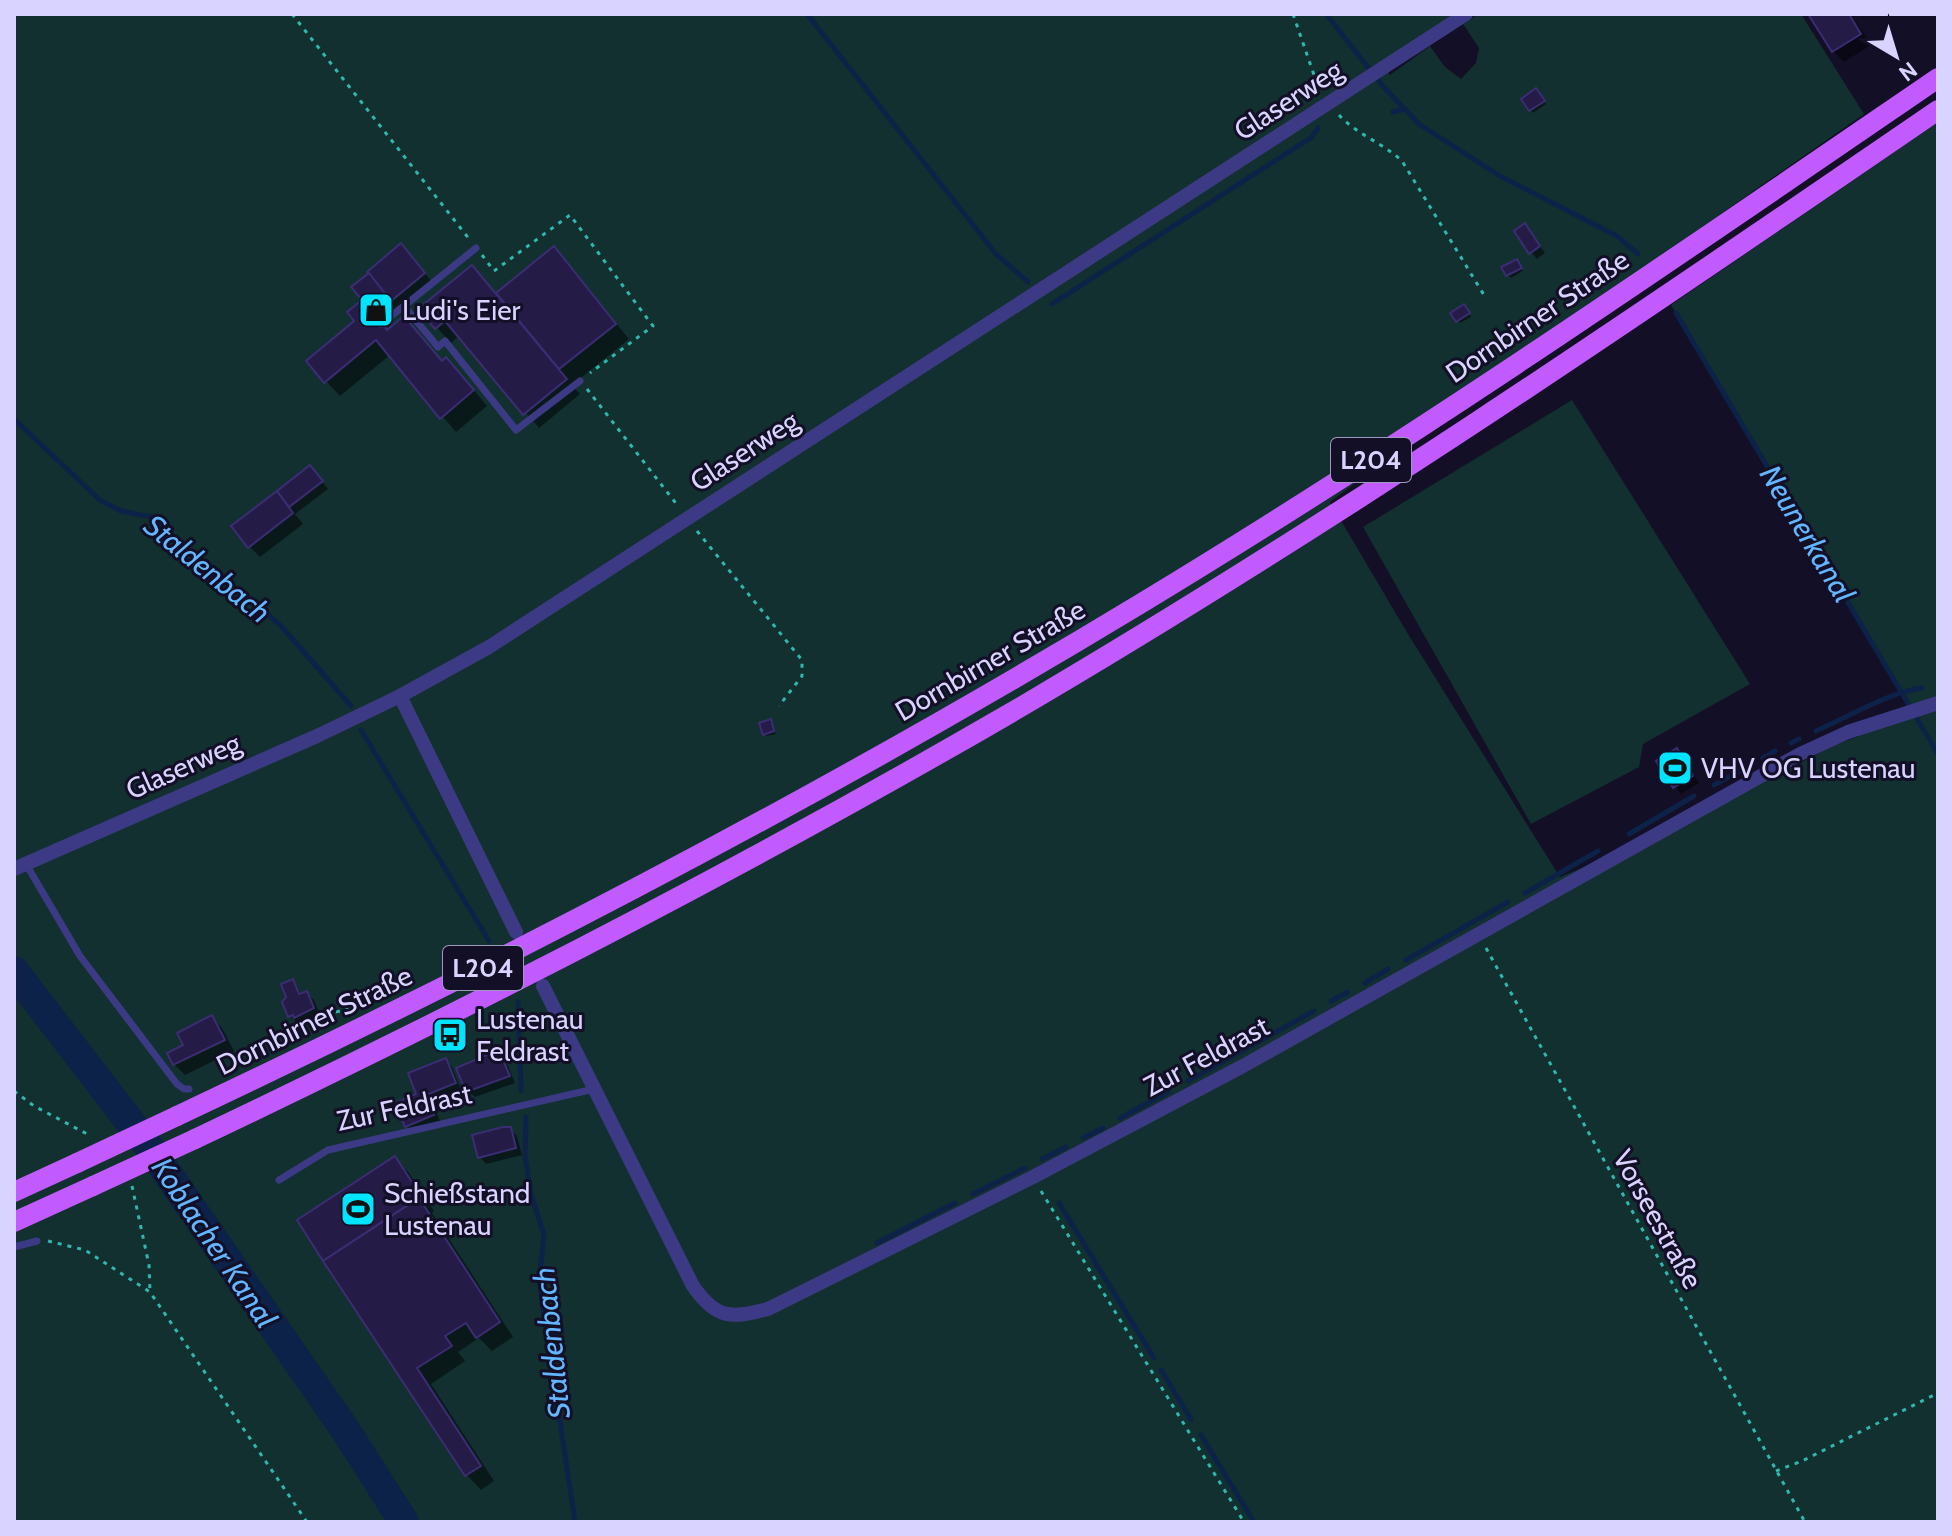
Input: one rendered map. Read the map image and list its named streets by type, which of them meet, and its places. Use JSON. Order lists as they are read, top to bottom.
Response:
{
  "streets": {
    "main road": ["Dornbirner Straße", "L204"],
    "street": ["Glaserweg", "Zur Feldrast"],
    "path": ["Vorseestraße"]
  },
  "crossings": [
    ["Zur Feldrast", "Vorseestraße"]
  ],
  "water": ["Neunerkanal", "Staldenbach", "Koblacher Kanal"],
  "places": {
    "shop": ["Ludi's Eier"],
    "sports": ["VHV OG Lustenau", "Schießstand Lustenau"],
    "bus stop": ["Lustenau Feldrast"]
  },
  "north": "bottom right"
}
